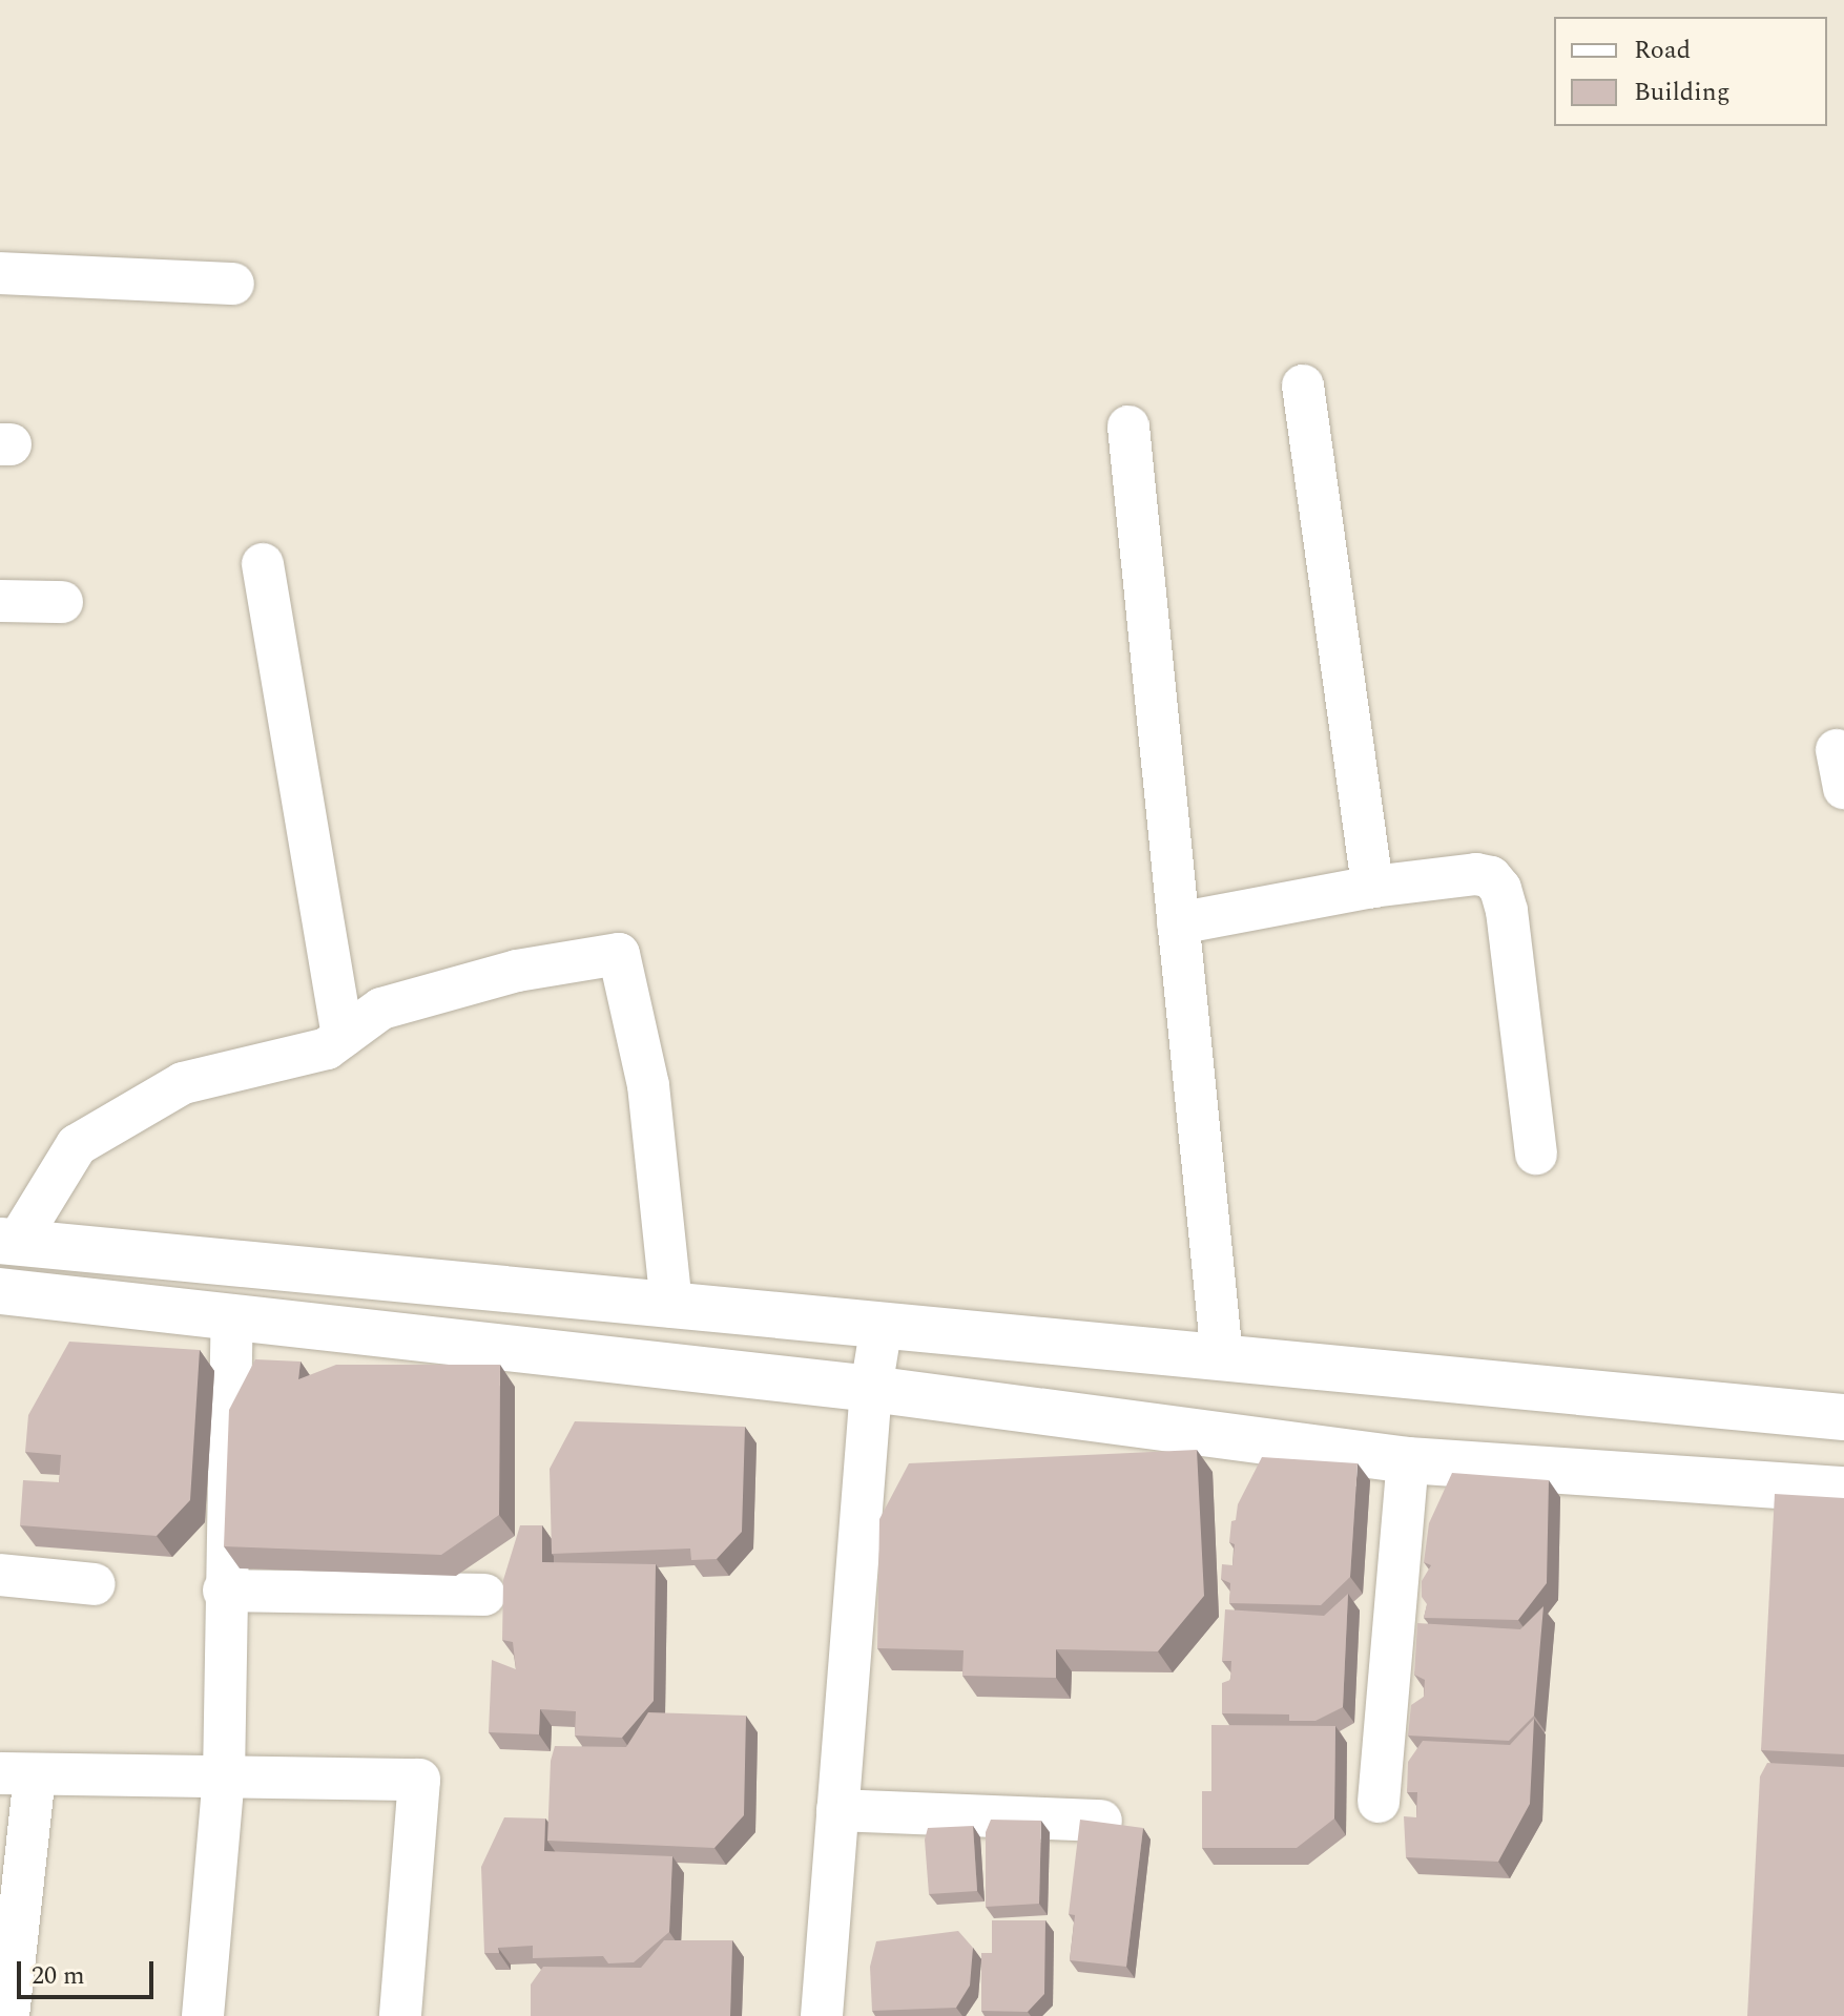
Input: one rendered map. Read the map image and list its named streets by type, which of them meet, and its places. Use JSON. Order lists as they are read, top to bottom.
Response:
{
  "legend": ["Road", "Building"],
  "scale_bar": "20 m"
}
